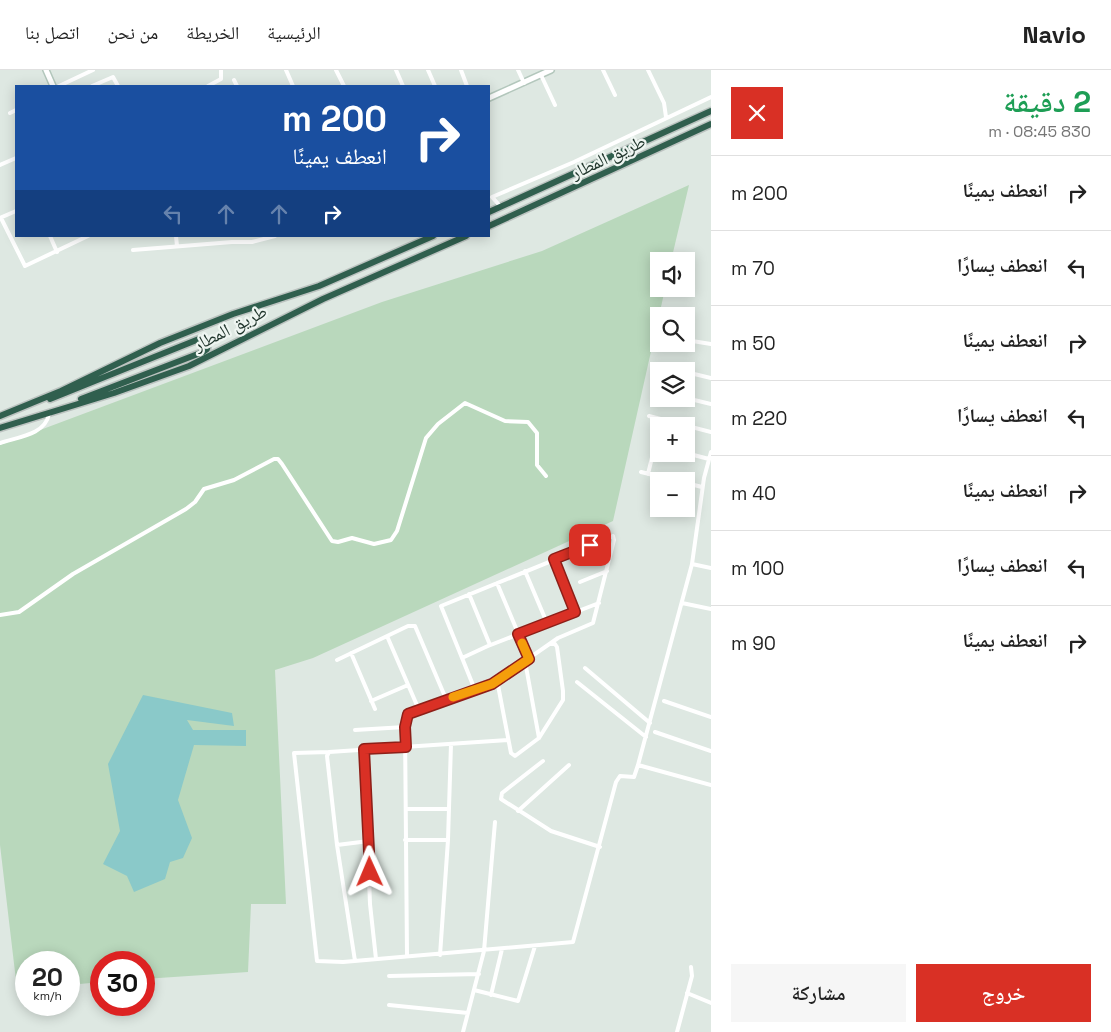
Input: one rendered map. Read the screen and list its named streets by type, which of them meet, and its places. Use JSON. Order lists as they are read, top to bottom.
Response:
{
  "streets": {
    "highway": ["طريق المطار"]
  },
  "page": {
    "header": "Navio",
    "nav": [
      "الرئيسية",
      "الخريطة",
      "من نحن",
      "اتصل بنا"
    ],
    "heading": ["2 دقيقة", "830 m · 08:45"],
    "turn": ["200 m", "انعطف يمينًا"],
    "list": [
      {
        "name": "انعطف يمينًا",
        "value": "200 m"
      },
      {
        "name": "انعطف يسارًا",
        "value": "70 m"
      },
      {
        "name": "انعطف يمينًا",
        "value": "50 m"
      },
      {
        "name": "انعطف يسارًا",
        "value": "220 m"
      },
      {
        "name": "انعطف يمينًا",
        "value": "40 m"
      },
      {
        "name": "انعطف يسارًا",
        "value": "100 m"
      },
      {
        "name": "انعطف يمينًا",
        "value": "90 m"
      }
    ],
    "map_buttons": ["+", "−"],
    "speed": "20 km/h",
    "limit": "30",
    "buttons": ["خروج", "مشاركة"]
  }
}
